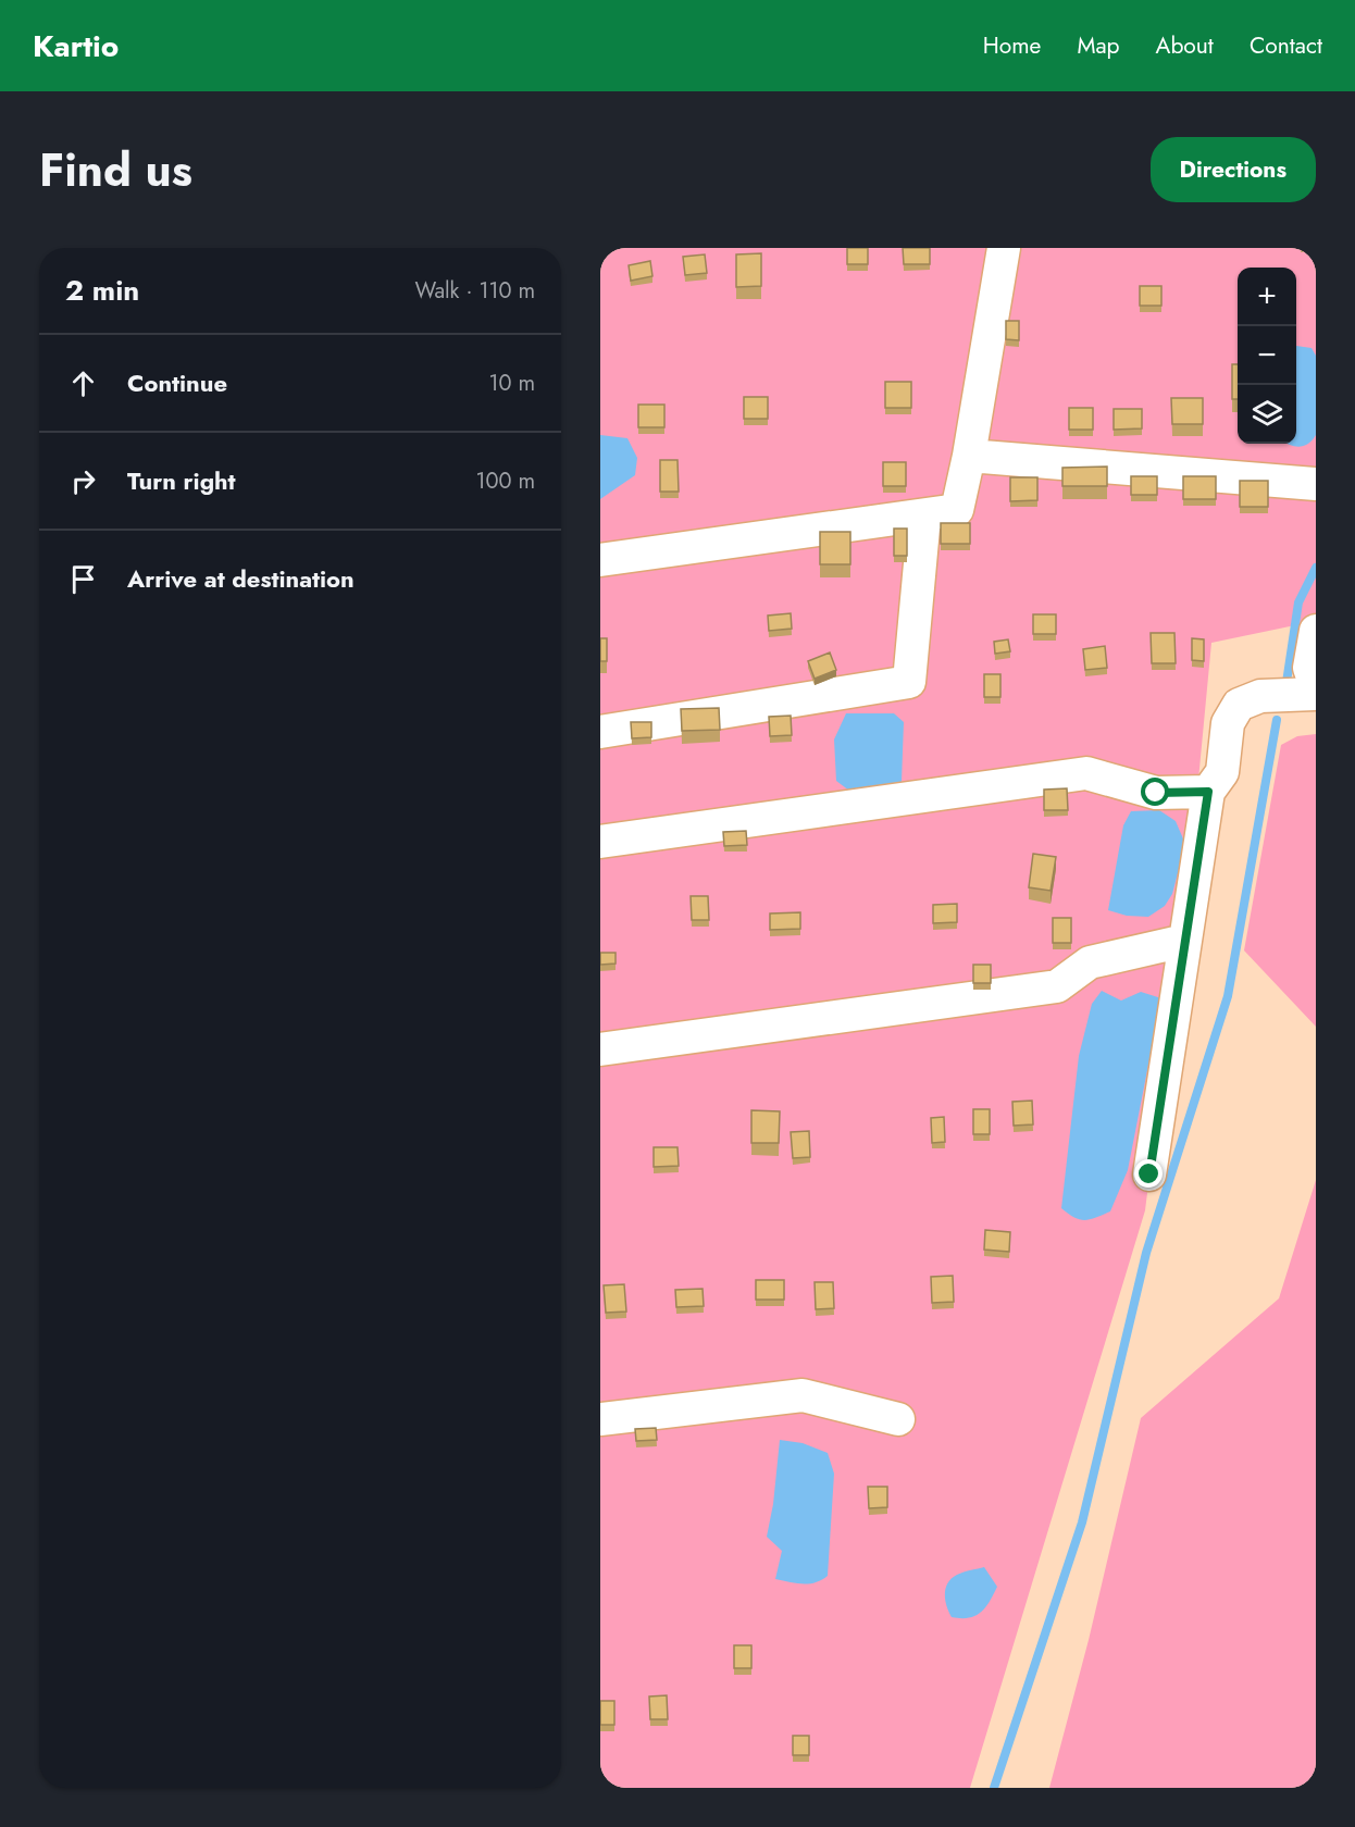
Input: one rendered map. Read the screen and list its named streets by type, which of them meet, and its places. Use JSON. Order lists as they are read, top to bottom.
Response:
{
  "page": {
    "header": "Kartio",
    "nav": [
      "Home",
      "Map",
      "About",
      "Contact"
    ],
    "title": "Find us",
    "buttons": "Directions",
    "heading": ["2 min", "Walk · 110 m"],
    "map_buttons": ["+", "−"],
    "list": [
      ["Continue", "10 m"],
      ["Turn right", "100 m"],
      "Arrive at destination"
    ]
  }
}
